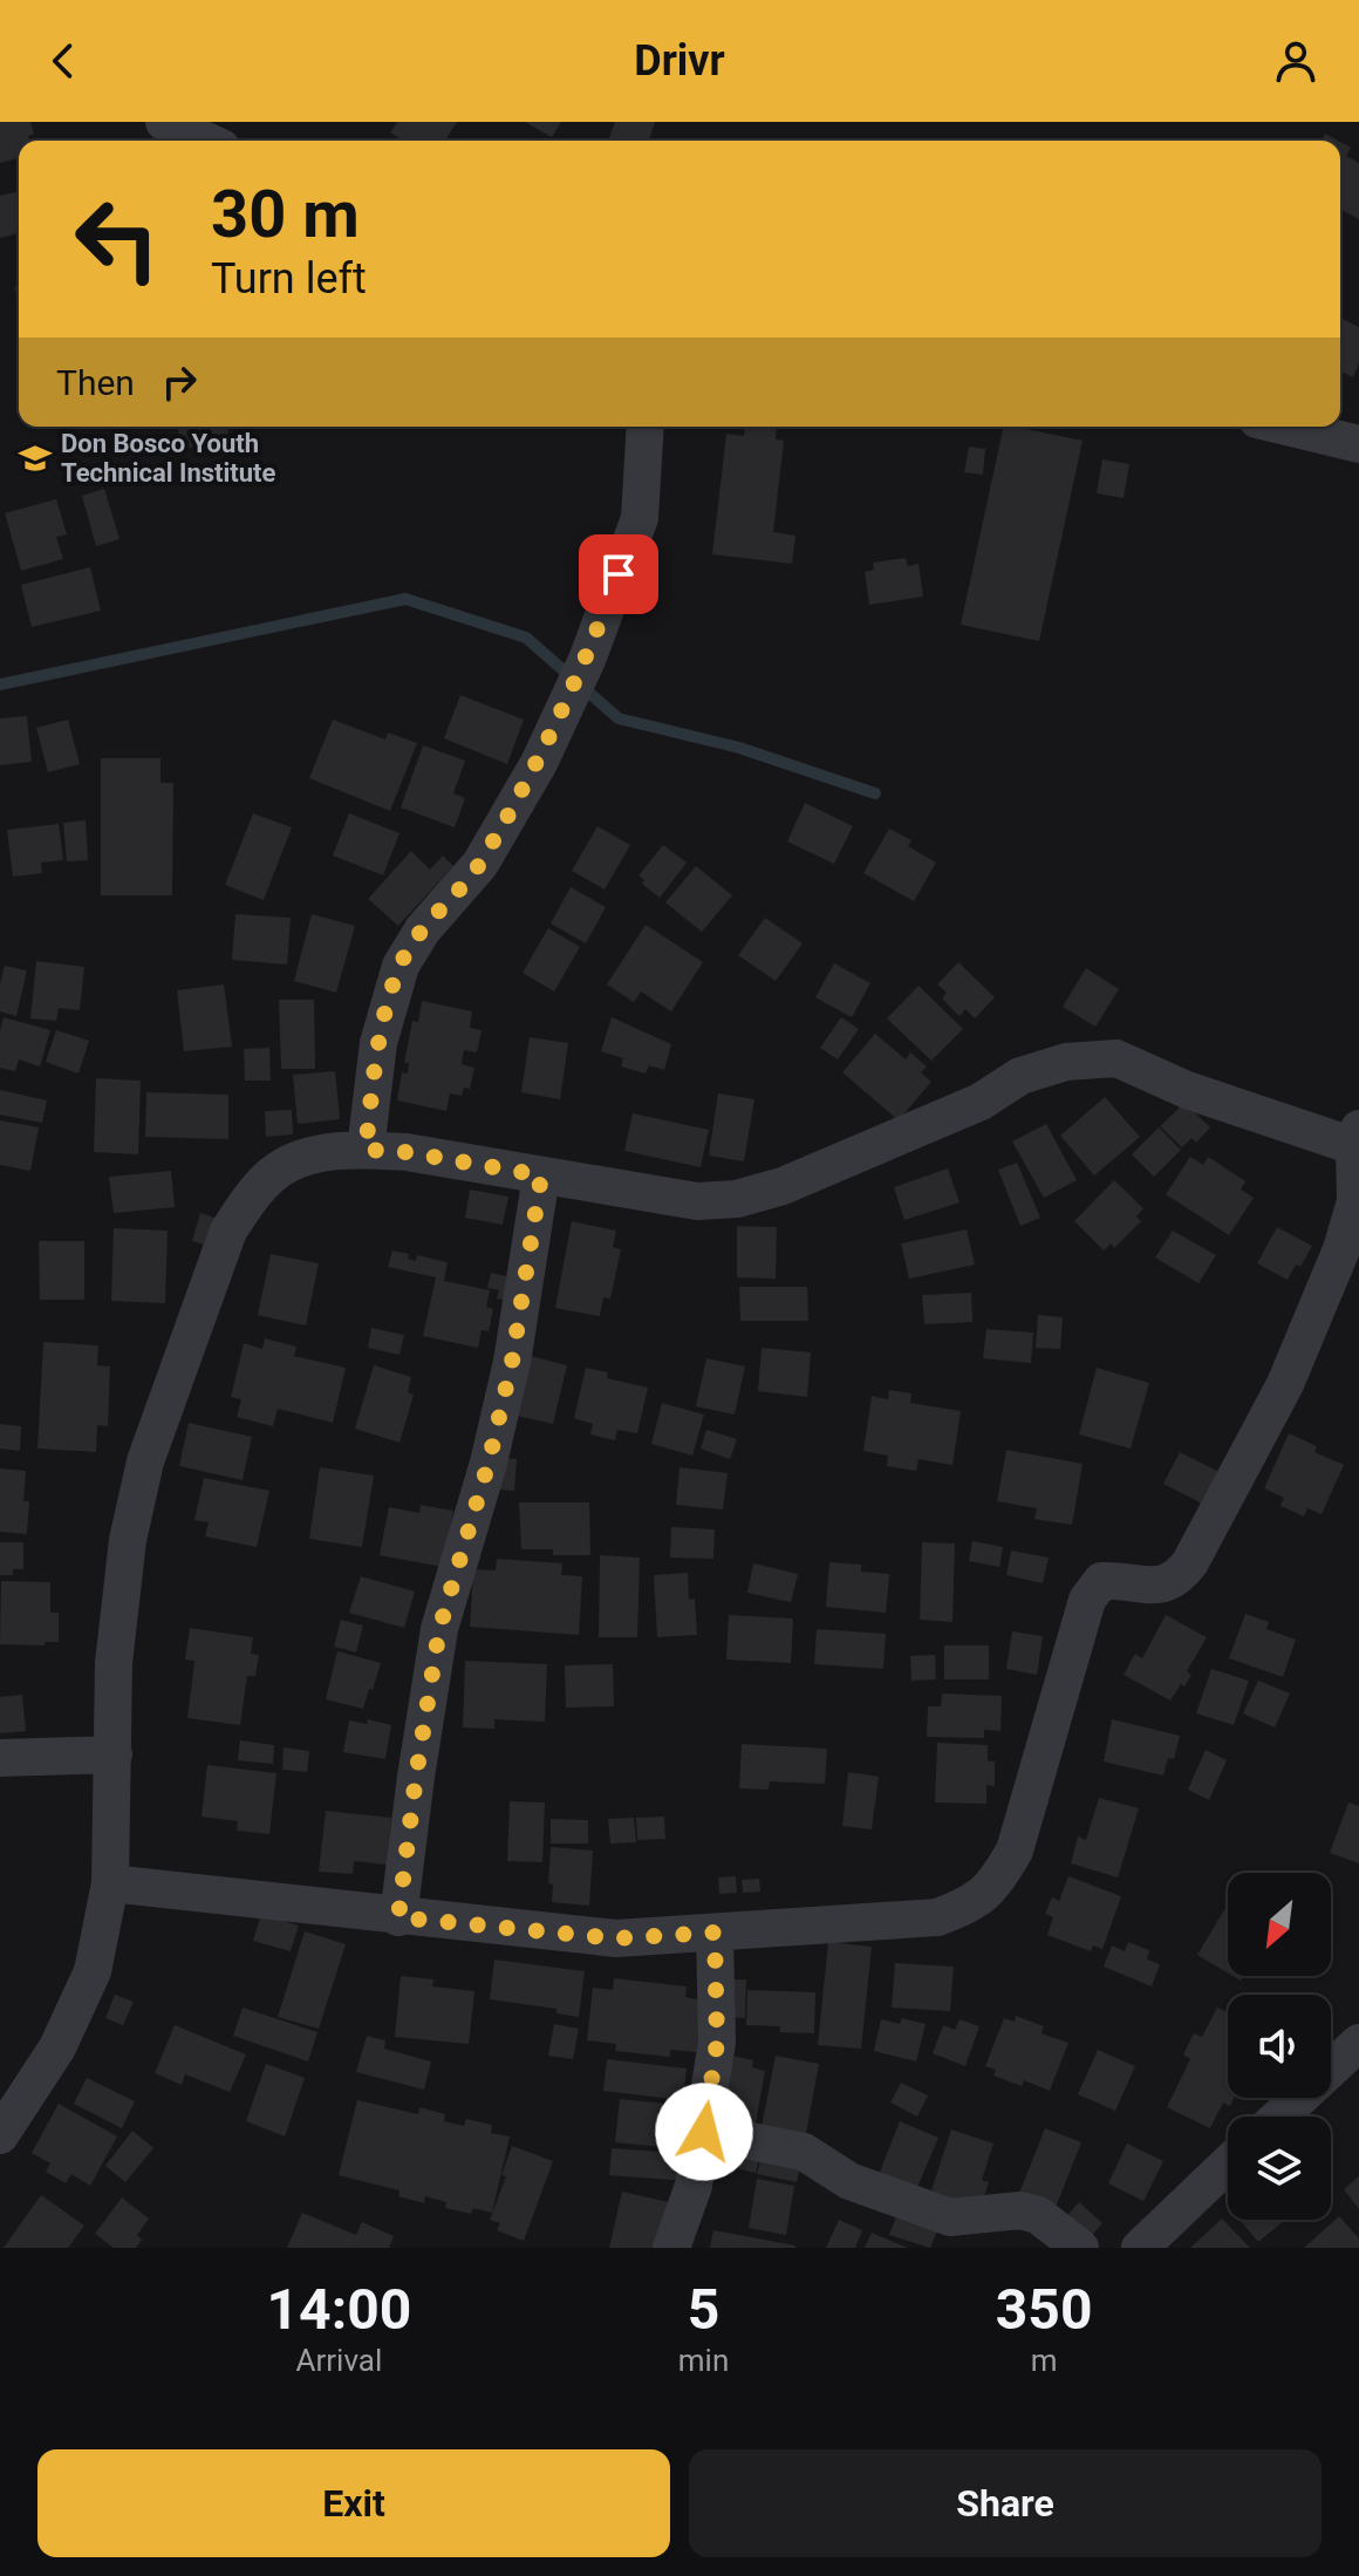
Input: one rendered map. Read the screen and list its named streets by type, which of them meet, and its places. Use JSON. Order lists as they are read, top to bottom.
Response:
{
  "places": {
    "school or university": ["Don Bosco Youth Technical Institute"]
  },
  "north": "bottom left",
  "page": {
    "header": "Drivr",
    "turn": ["30 m", "Turn left"],
    "then": "Then",
    "eta": [
      "14:00",
      "Arrival",
      "5",
      "min",
      "350",
      "m"
    ],
    "buttons": ["Exit", "Share"]
  }
}
